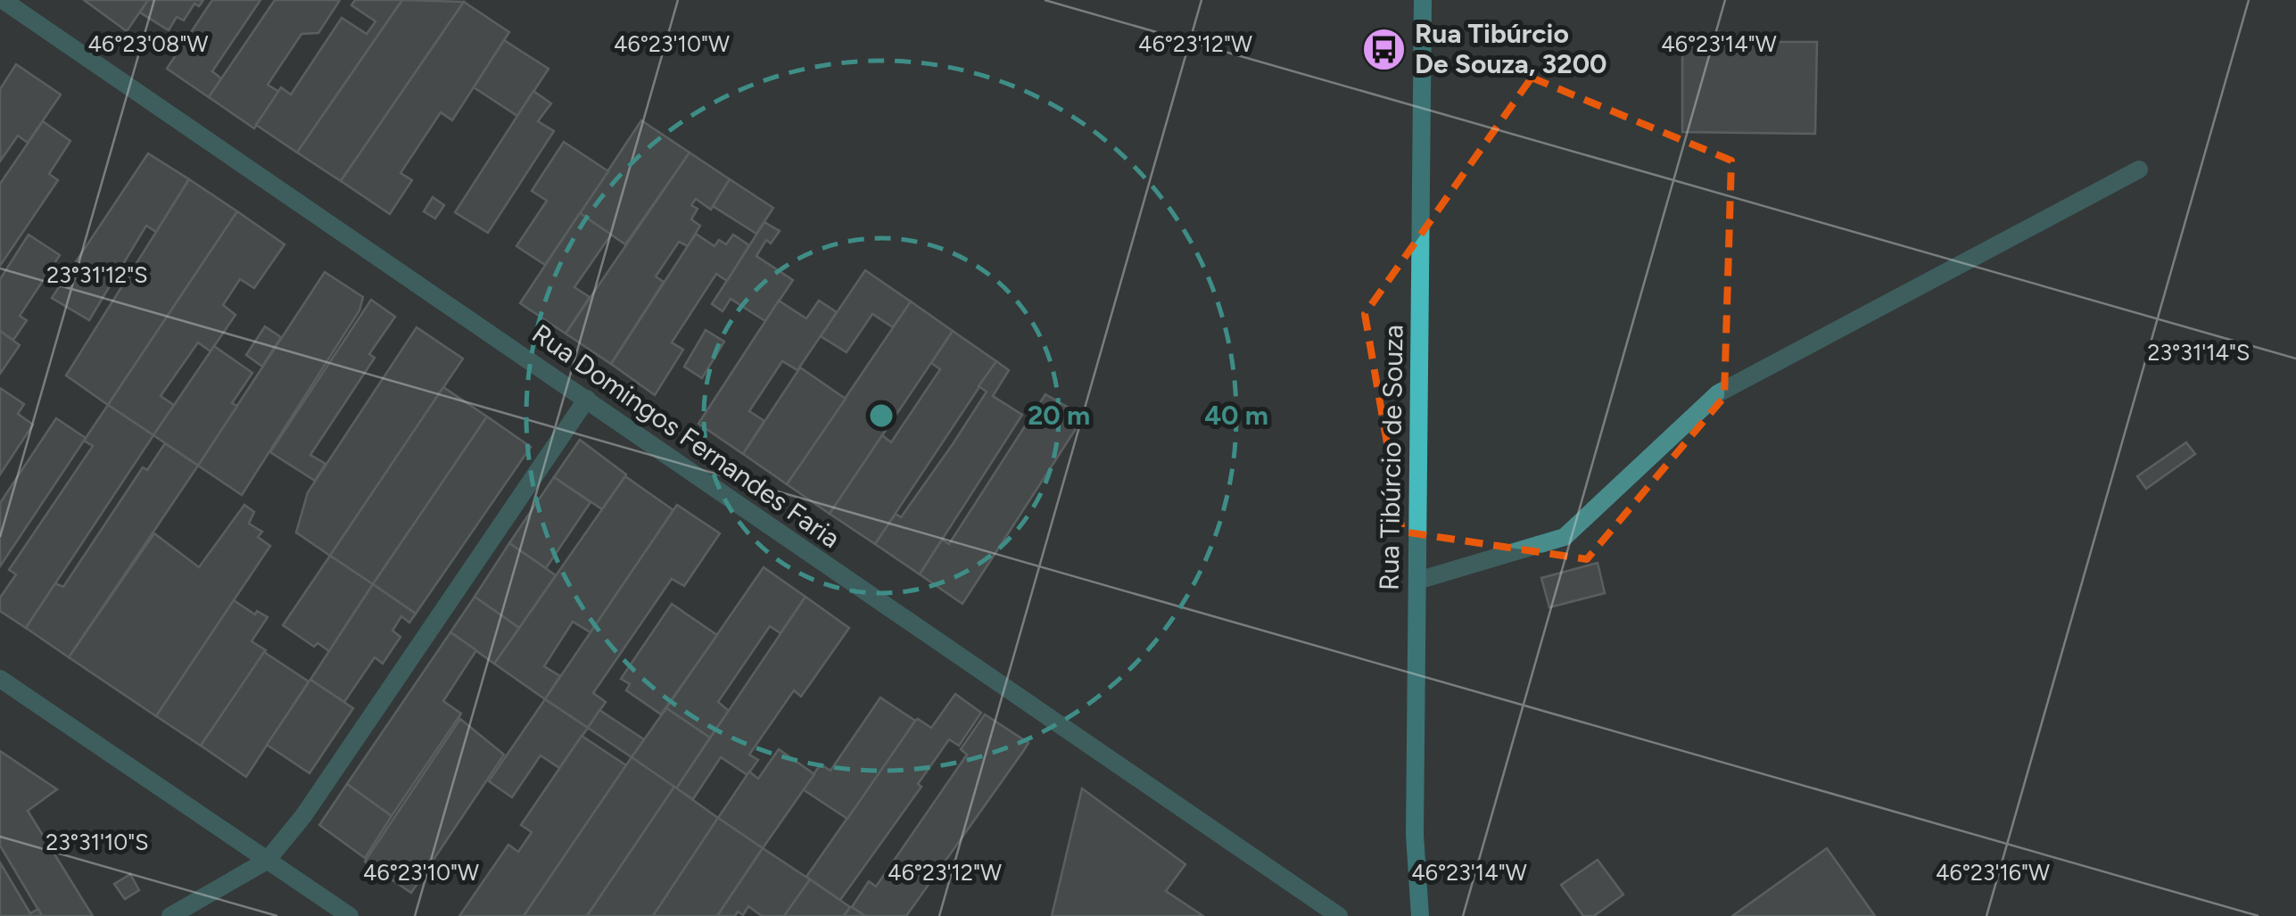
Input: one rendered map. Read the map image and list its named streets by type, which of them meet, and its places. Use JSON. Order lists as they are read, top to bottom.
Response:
{
  "streets": {
    "main road": ["Rua Tibúrcio de Souza"],
    "street": ["Rua Domingos Fernandes Faria"]
  },
  "places": {
    "bus stop": ["Rua Tibúrcio De Souza, 3200"]
  },
  "coordinates": [
    "46°23'08\"W",
    "46°23'10\"W",
    "46°23'12\"W",
    "46°23'14\"W",
    "23°31'12\"S",
    "23°31'14\"S",
    "23°31'10\"S",
    "46°23'16\"W"
  ],
  "rings": ["20 m", "40 m"]
}
